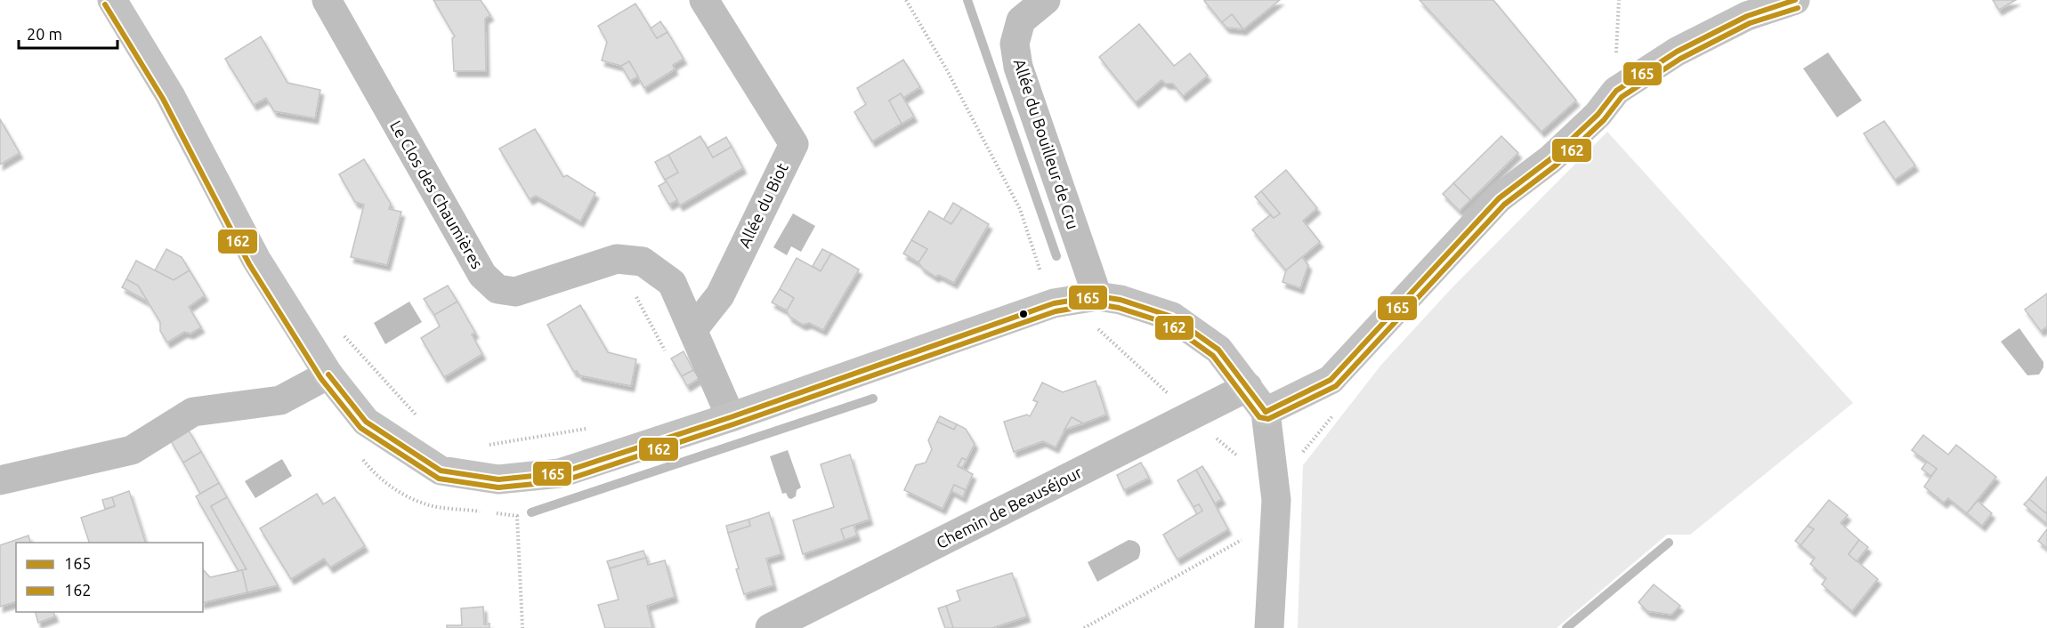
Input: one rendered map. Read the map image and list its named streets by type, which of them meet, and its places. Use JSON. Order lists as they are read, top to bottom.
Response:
{
  "streets": {
    "street": [
      "Allée du Bouilleur de Cru",
      "Le Clos des Chaumières",
      "Allée du Biot",
      "Chemin de Beauséjour"
    ]
  },
  "crossings": [
    ["Le Clos des Chaumières", "Allée du Biot"]
  ],
  "lines": ["transit line 165", "transit line 162"],
  "legend": ["165", "162"],
  "scale_bar": "20 m"
}
